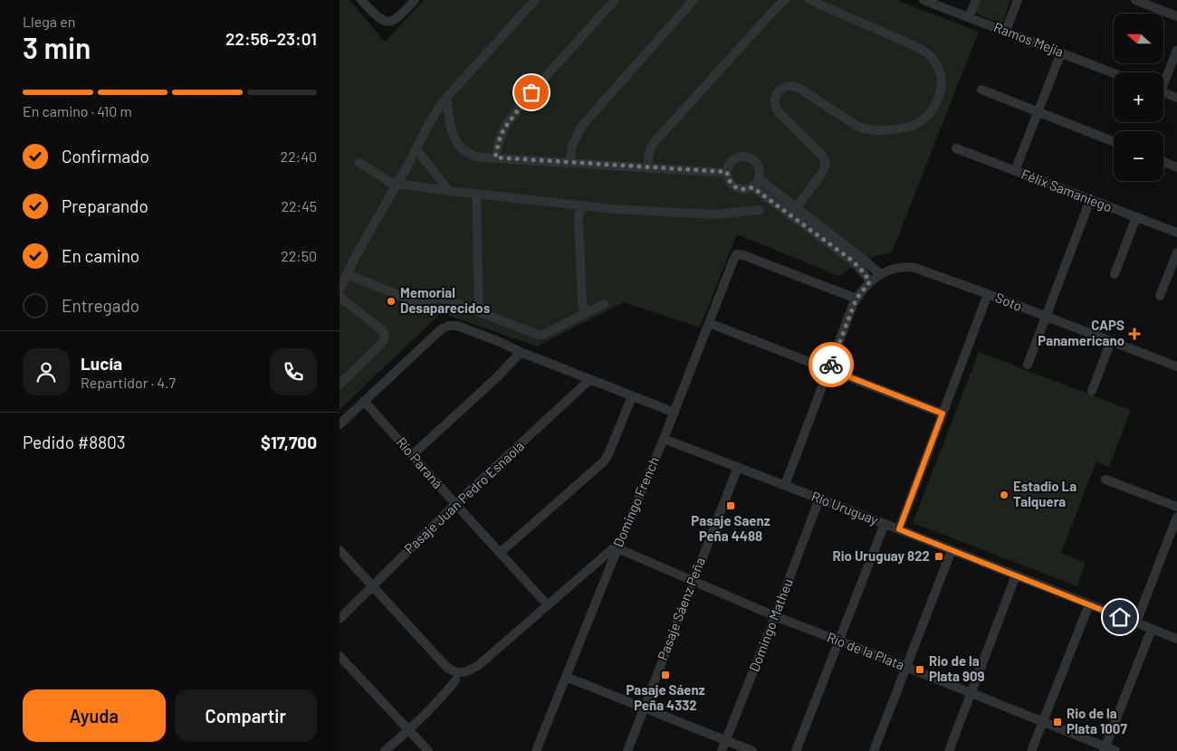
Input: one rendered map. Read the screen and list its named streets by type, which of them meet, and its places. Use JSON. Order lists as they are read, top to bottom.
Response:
{
  "streets": {
    "street": [
      "Ramos Mejía",
      "Félix Samaniego",
      "Soto",
      "Río Paraná",
      "Pasaje Juan Pedro Esnaola",
      "Domingo French",
      "Río Uruguay",
      "Pasaje Sáenz Peña",
      "Domingo Matheu",
      "Río de la Plata"
    ]
  },
  "crossings": [
    ["Río Paraná", "Pasaje Juan Pedro Esnaola"],
    ["Domingo French", "Río Uruguay"],
    ["Domingo French", "Río de la Plata"],
    ["Río Uruguay", "Pasaje Sáenz Peña"],
    ["Río Uruguay", "Domingo Matheu"],
    ["Pasaje Sáenz Peña", "Río de la Plata"],
    ["Domingo Matheu", "Río de la Plata"]
  ],
  "places": {
    "other": ["Memorial Desaparecidos", "Estadio La Talquera"],
    "health": ["CAPS Panamericano"],
    "transit": [
      "Pasaje Saenz Peña 4488",
      "Rio Uruguay 822",
      "Rio de la Plata 909",
      "Pasaje Sáenz Peña 4332",
      "Rio de la Plata 1007"
    ]
  },
  "north": "left",
  "page": {
    "heading": ["3 min", "Llega en", "22:56–23:01"],
    "panel": [
      "Lucía",
      "Repartidor · 4.7",
      "Pedido #8803",
      "$17,700"
    ],
    "map_buttons": ["+", "−"],
    "bar": "En camino · 410 m",
    "list": [
      ["Confirmado", "22:40"],
      ["Preparando", "22:45"],
      ["En camino", "22:50"],
      "Entregado"
    ],
    "buttons": ["Ayuda", "Compartir"]
  }
}
